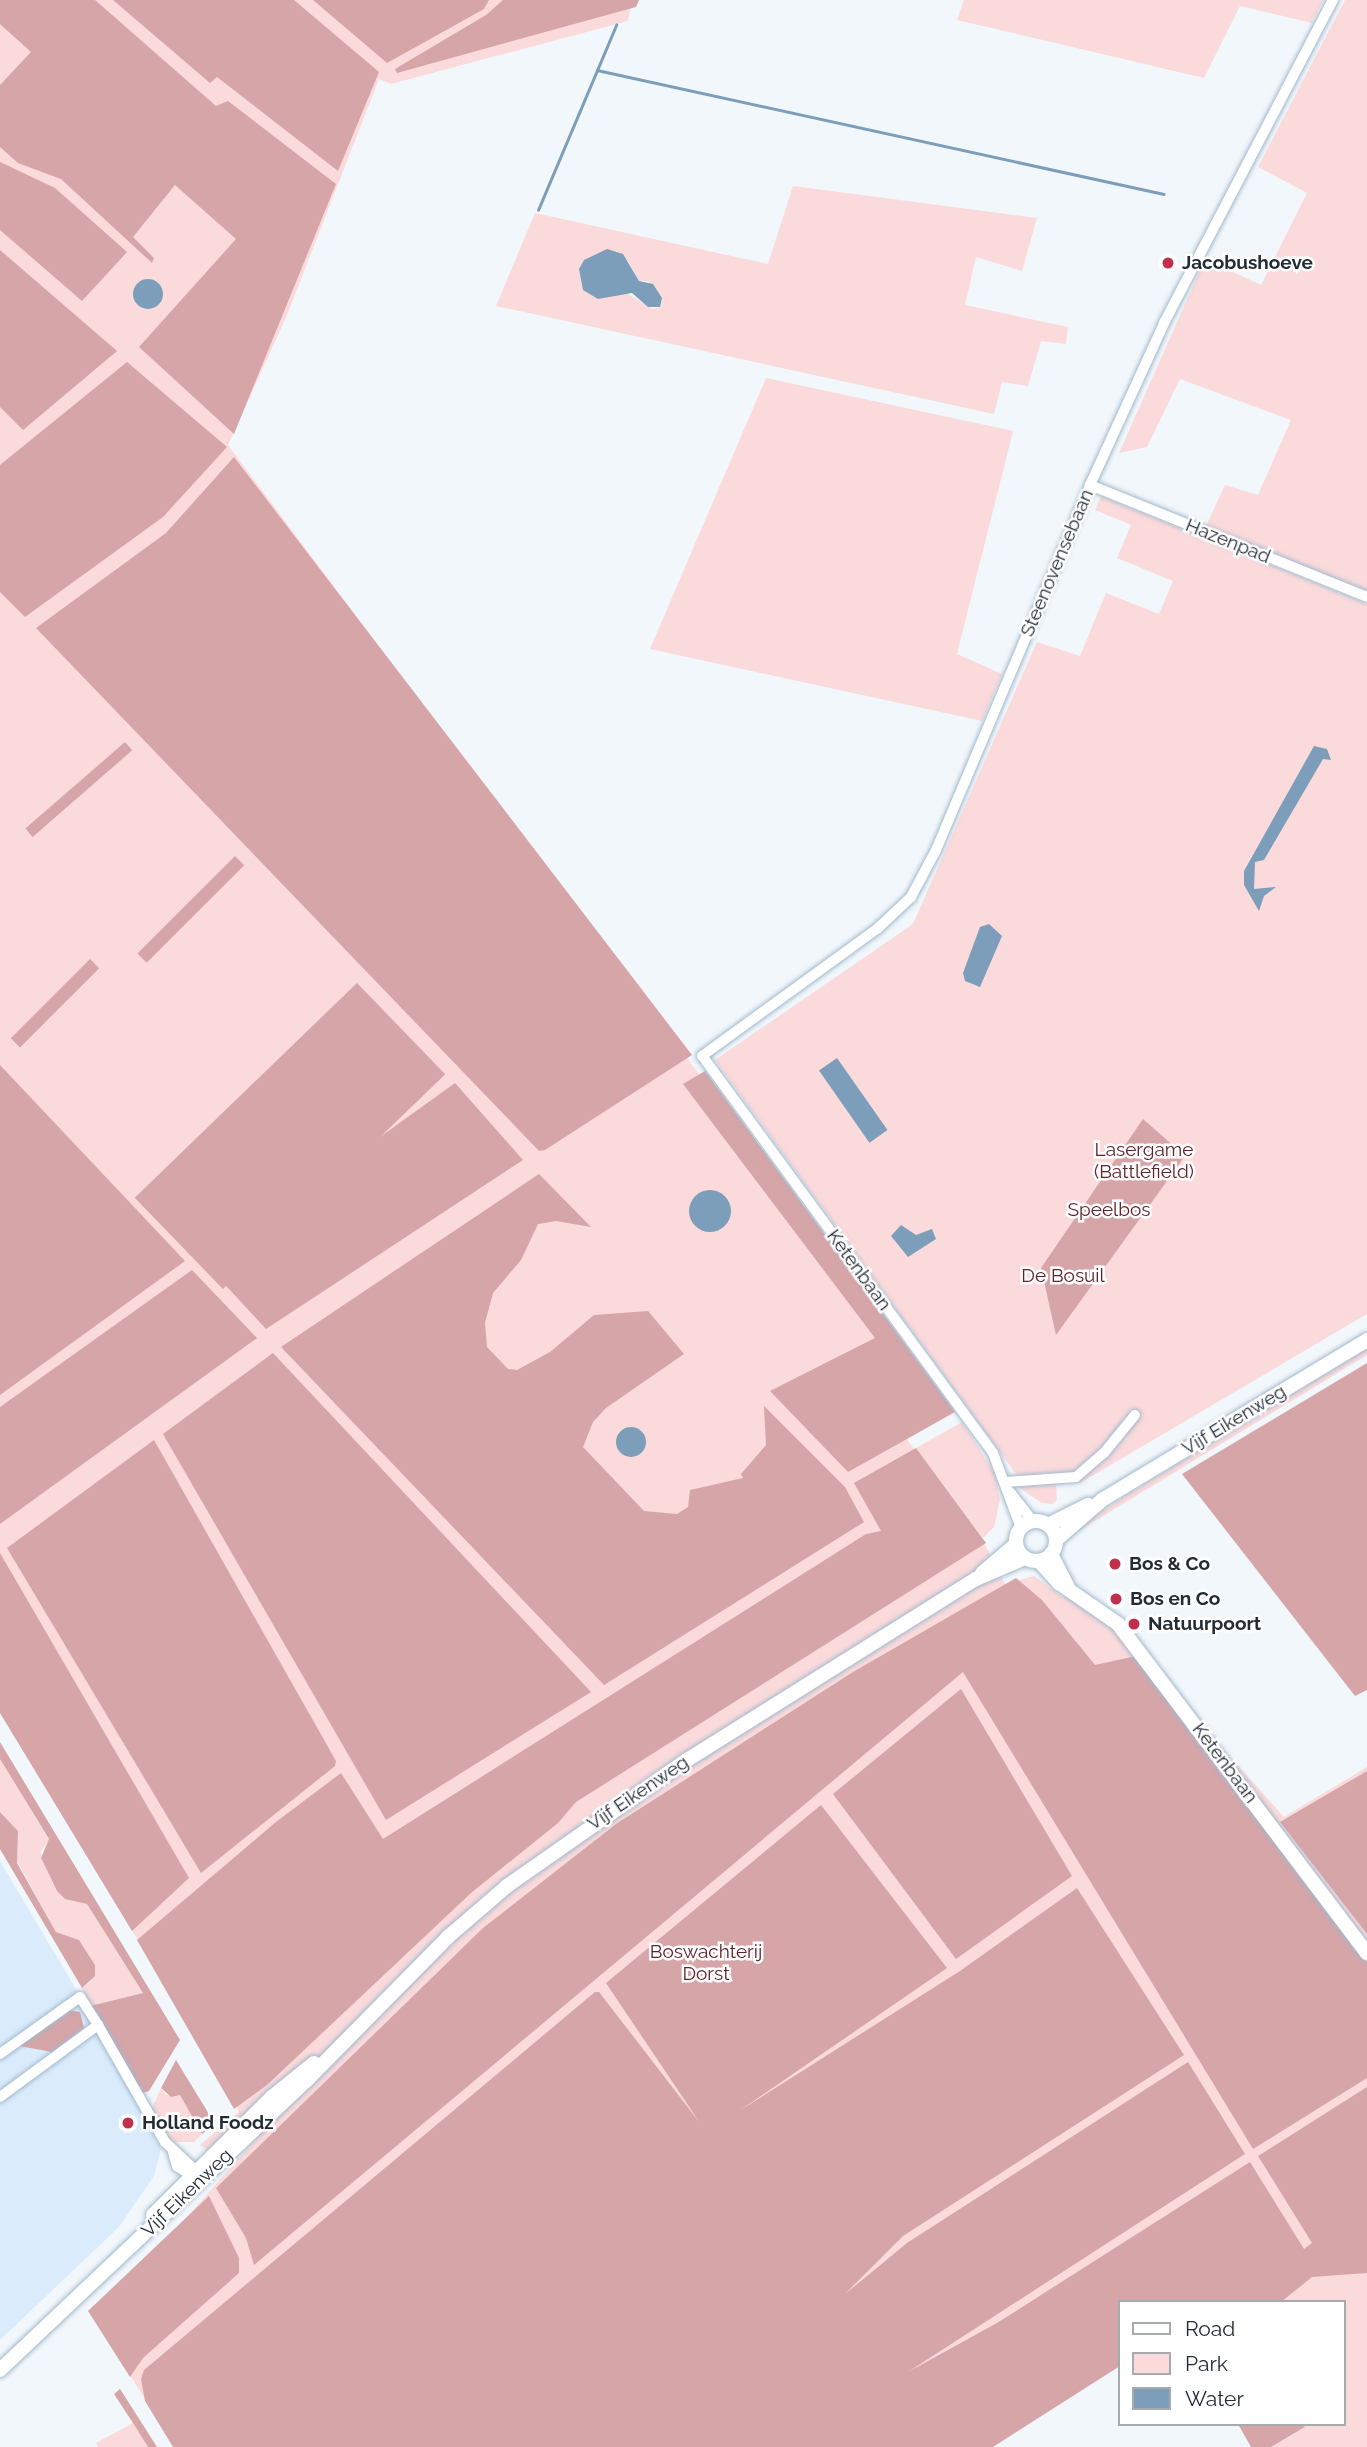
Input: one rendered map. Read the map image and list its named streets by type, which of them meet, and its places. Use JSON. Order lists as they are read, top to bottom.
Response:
{
  "streets": {
    "main road": ["Ketenbaan", "Vijf Eikenweg"],
    "street": ["Hazenpad", "Steenovensebaan"]
  },
  "crossings": [
    ["Hazenpad", "Steenovensebaan"],
    ["Steenovensebaan", "Ketenbaan"],
    ["Ketenbaan", "Vijf Eikenweg"]
  ],
  "parks": [
    "Lasergame (Battlefield)",
    "Speelbos",
    "De Bosuil",
    "Boswachterij Dorst"
  ],
  "places": [
    "Jacobushoeve",
    "Bos & Co",
    "Bos en Co",
    "Natuurpoort",
    "Holland Foodz"
  ],
  "legend": ["Road", "Park", "Water"]
}
